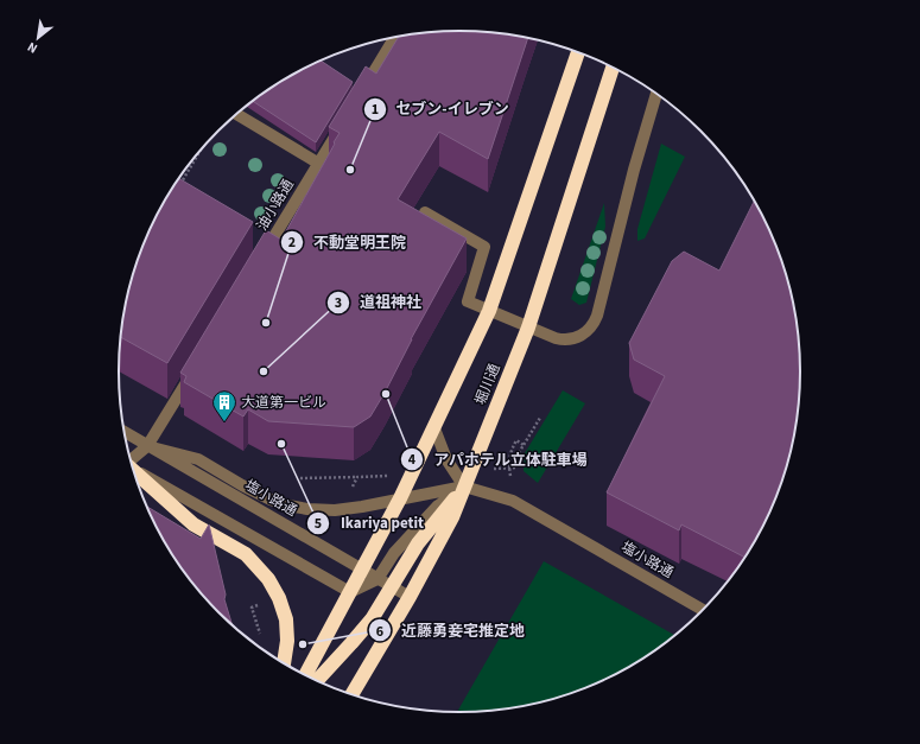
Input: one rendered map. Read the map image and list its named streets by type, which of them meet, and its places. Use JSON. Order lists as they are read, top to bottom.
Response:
{
  "streets": {
    "highway": ["堀川通"],
    "street": ["油小路通", "塩小路通"]
  },
  "crossings": [
    ["堀川通", "塩小路通"]
  ],
  "places": {
    "other": [
      "セブン-イレブン",
      "不動堂明王院",
      "道祖神社",
      "アパホテル立体駐車場",
      "Ikariya petit",
      "近藤勇妾宅推定地"
    ],
    "building": ["大道第一ビル"]
  },
  "north": "bottom left"
}
